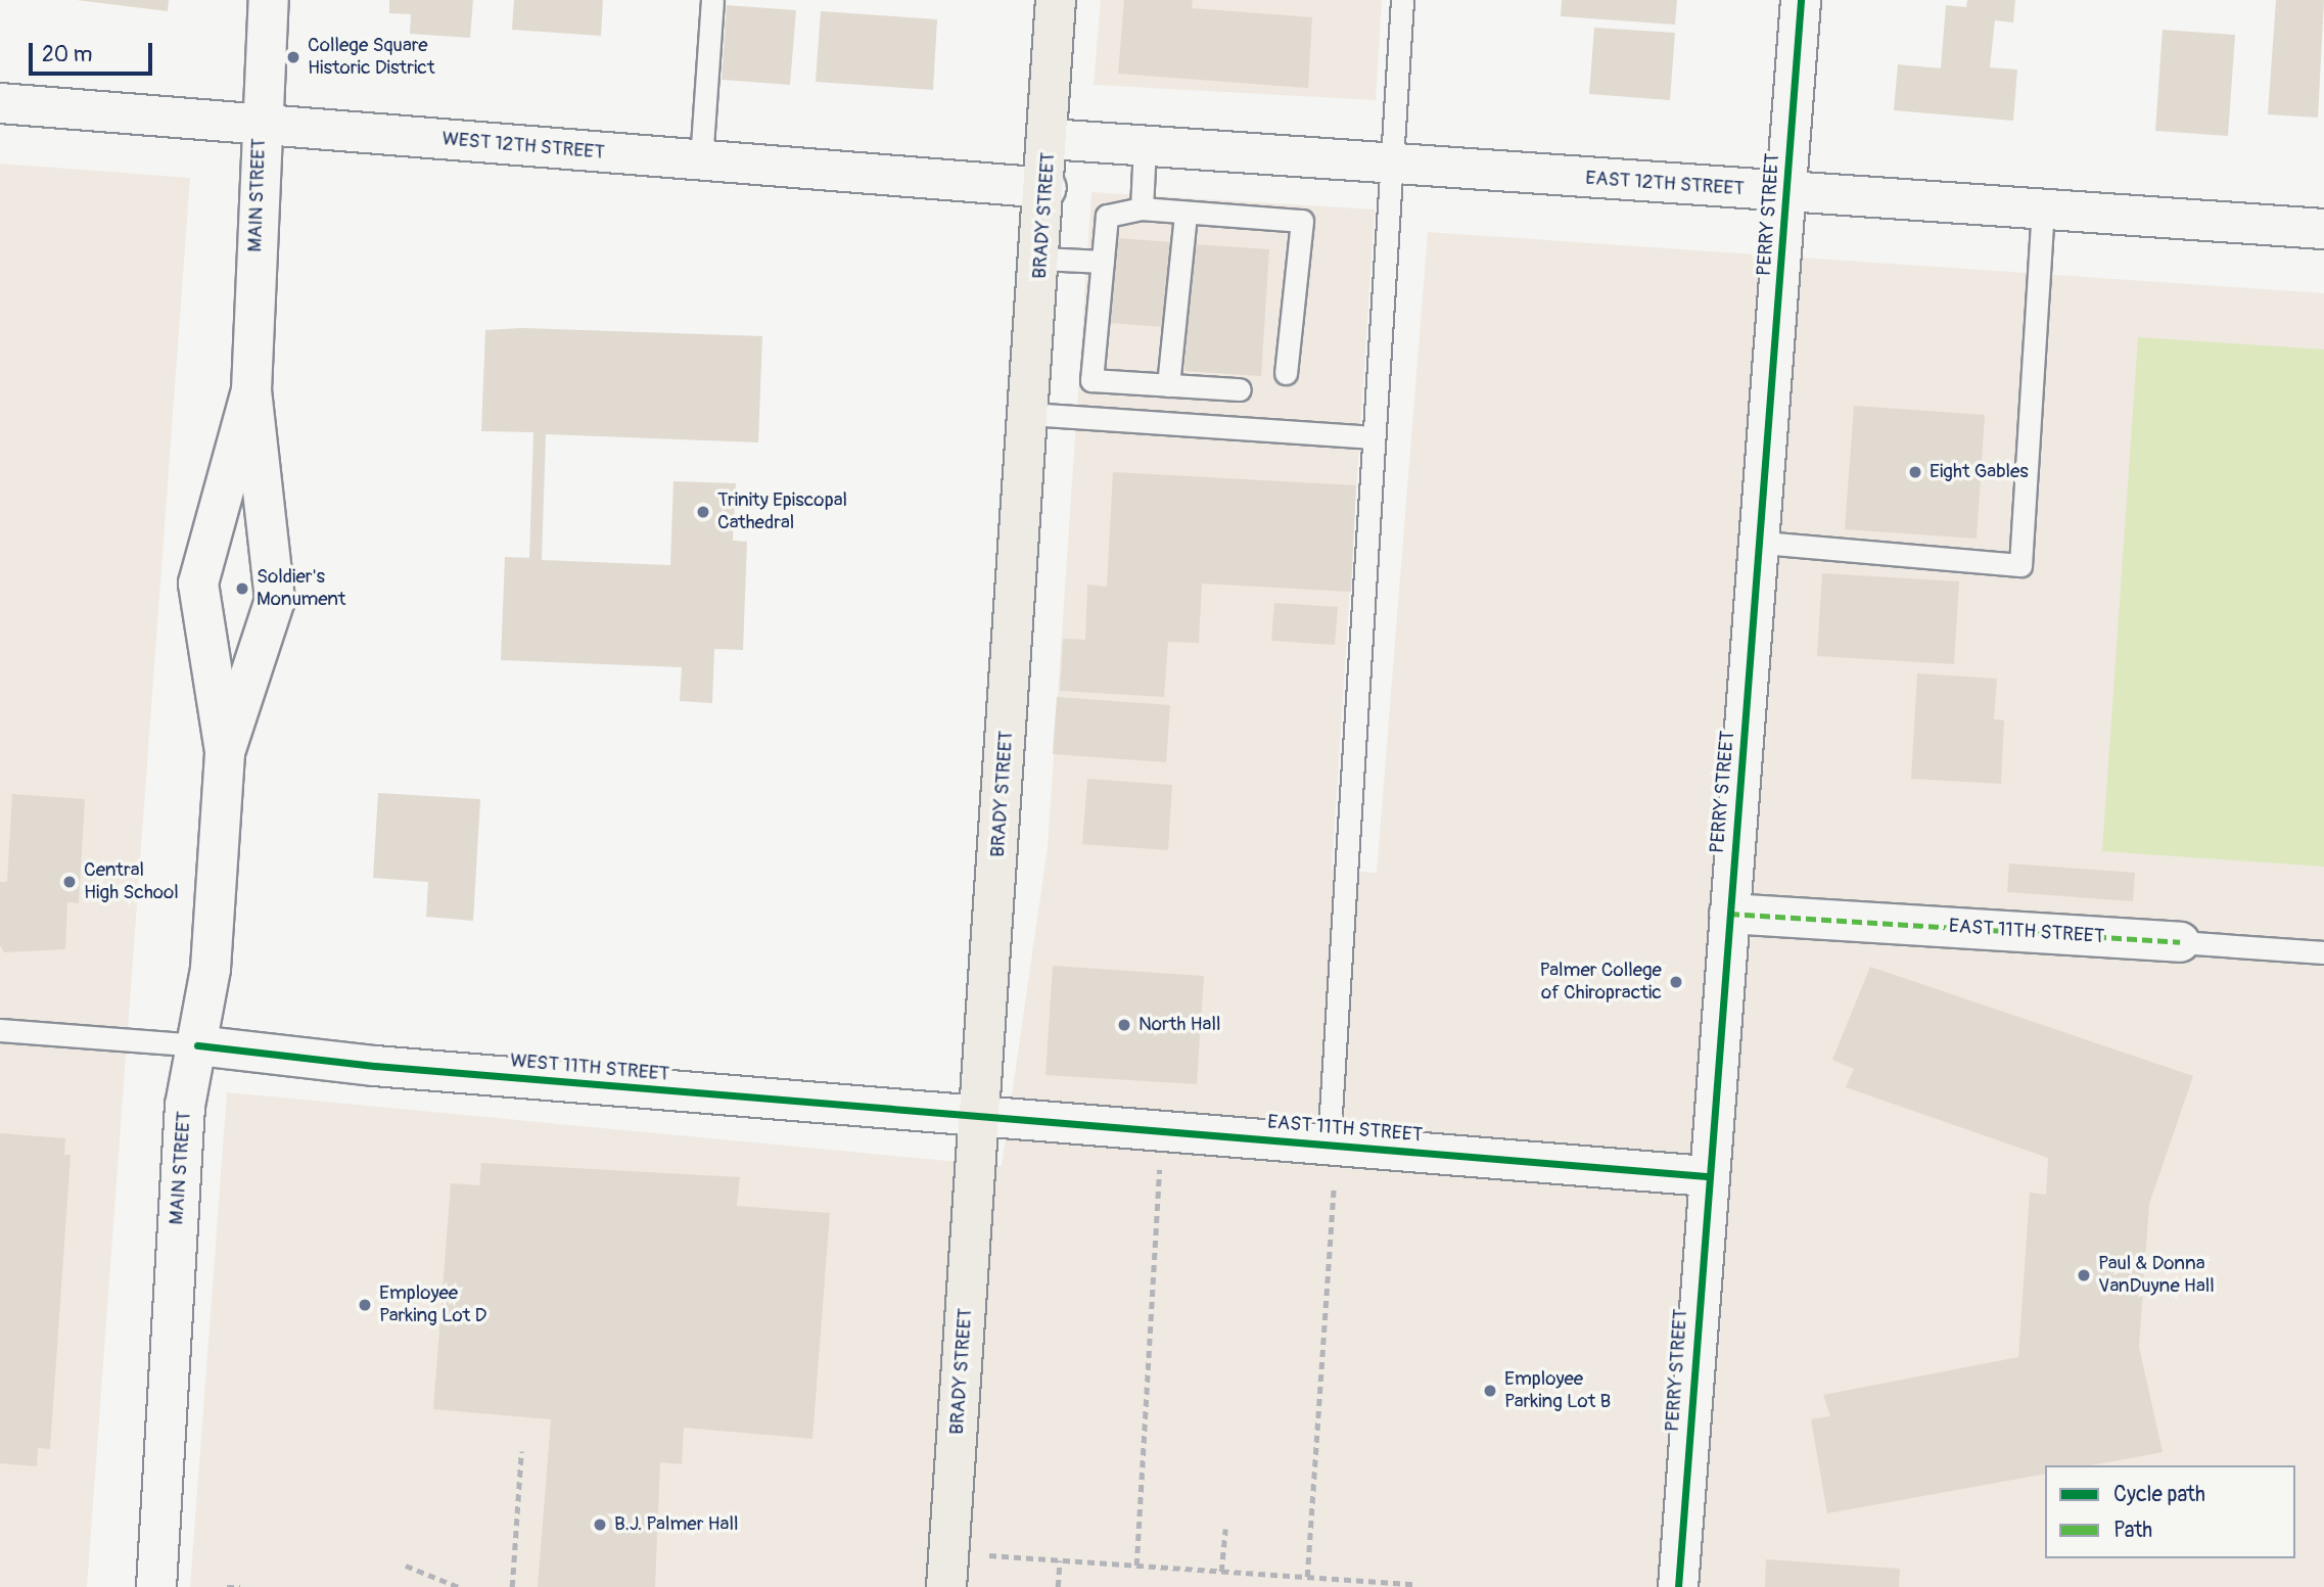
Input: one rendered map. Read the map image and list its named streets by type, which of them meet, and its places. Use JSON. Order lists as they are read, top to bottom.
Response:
{
  "streets": {
    "highway": ["BRADY STREET"],
    "street": [
      "WEST 12TH STREET",
      "EAST 12TH STREET",
      "MAIN STREET",
      "PERRY STREET",
      "EAST 11TH STREET",
      "WEST 11TH STREET"
    ]
  },
  "crossings": [
    ["WEST 12TH STREET", "MAIN STREET"],
    ["WEST 12TH STREET", "BRADY STREET"],
    ["EAST 12TH STREET", "PERRY STREET"],
    ["EAST 12TH STREET", "BRADY STREET"],
    ["MAIN STREET", "WEST 11TH STREET"],
    ["PERRY STREET", "EAST 11TH STREET"],
    ["BRADY STREET", "EAST 11TH STREET"],
    ["BRADY STREET", "WEST 11TH STREET"],
    ["EAST 11TH STREET", "WEST 11TH STREET"]
  ],
  "places": [
    "College Square Historic District",
    "Eight Gables",
    "Trinity Episcopal Cathedral",
    "Soldier's Monument",
    "Central High School",
    "Palmer College of Chiropractic",
    "North Hall",
    "Paul & Donna VanDuyne Hall",
    "Employee Parking Lot D",
    "Employee Parking Lot B",
    "B.J. Palmer Hall"
  ],
  "legend": ["Cycle path", "Path"],
  "scale_bar": "20 m"
}
